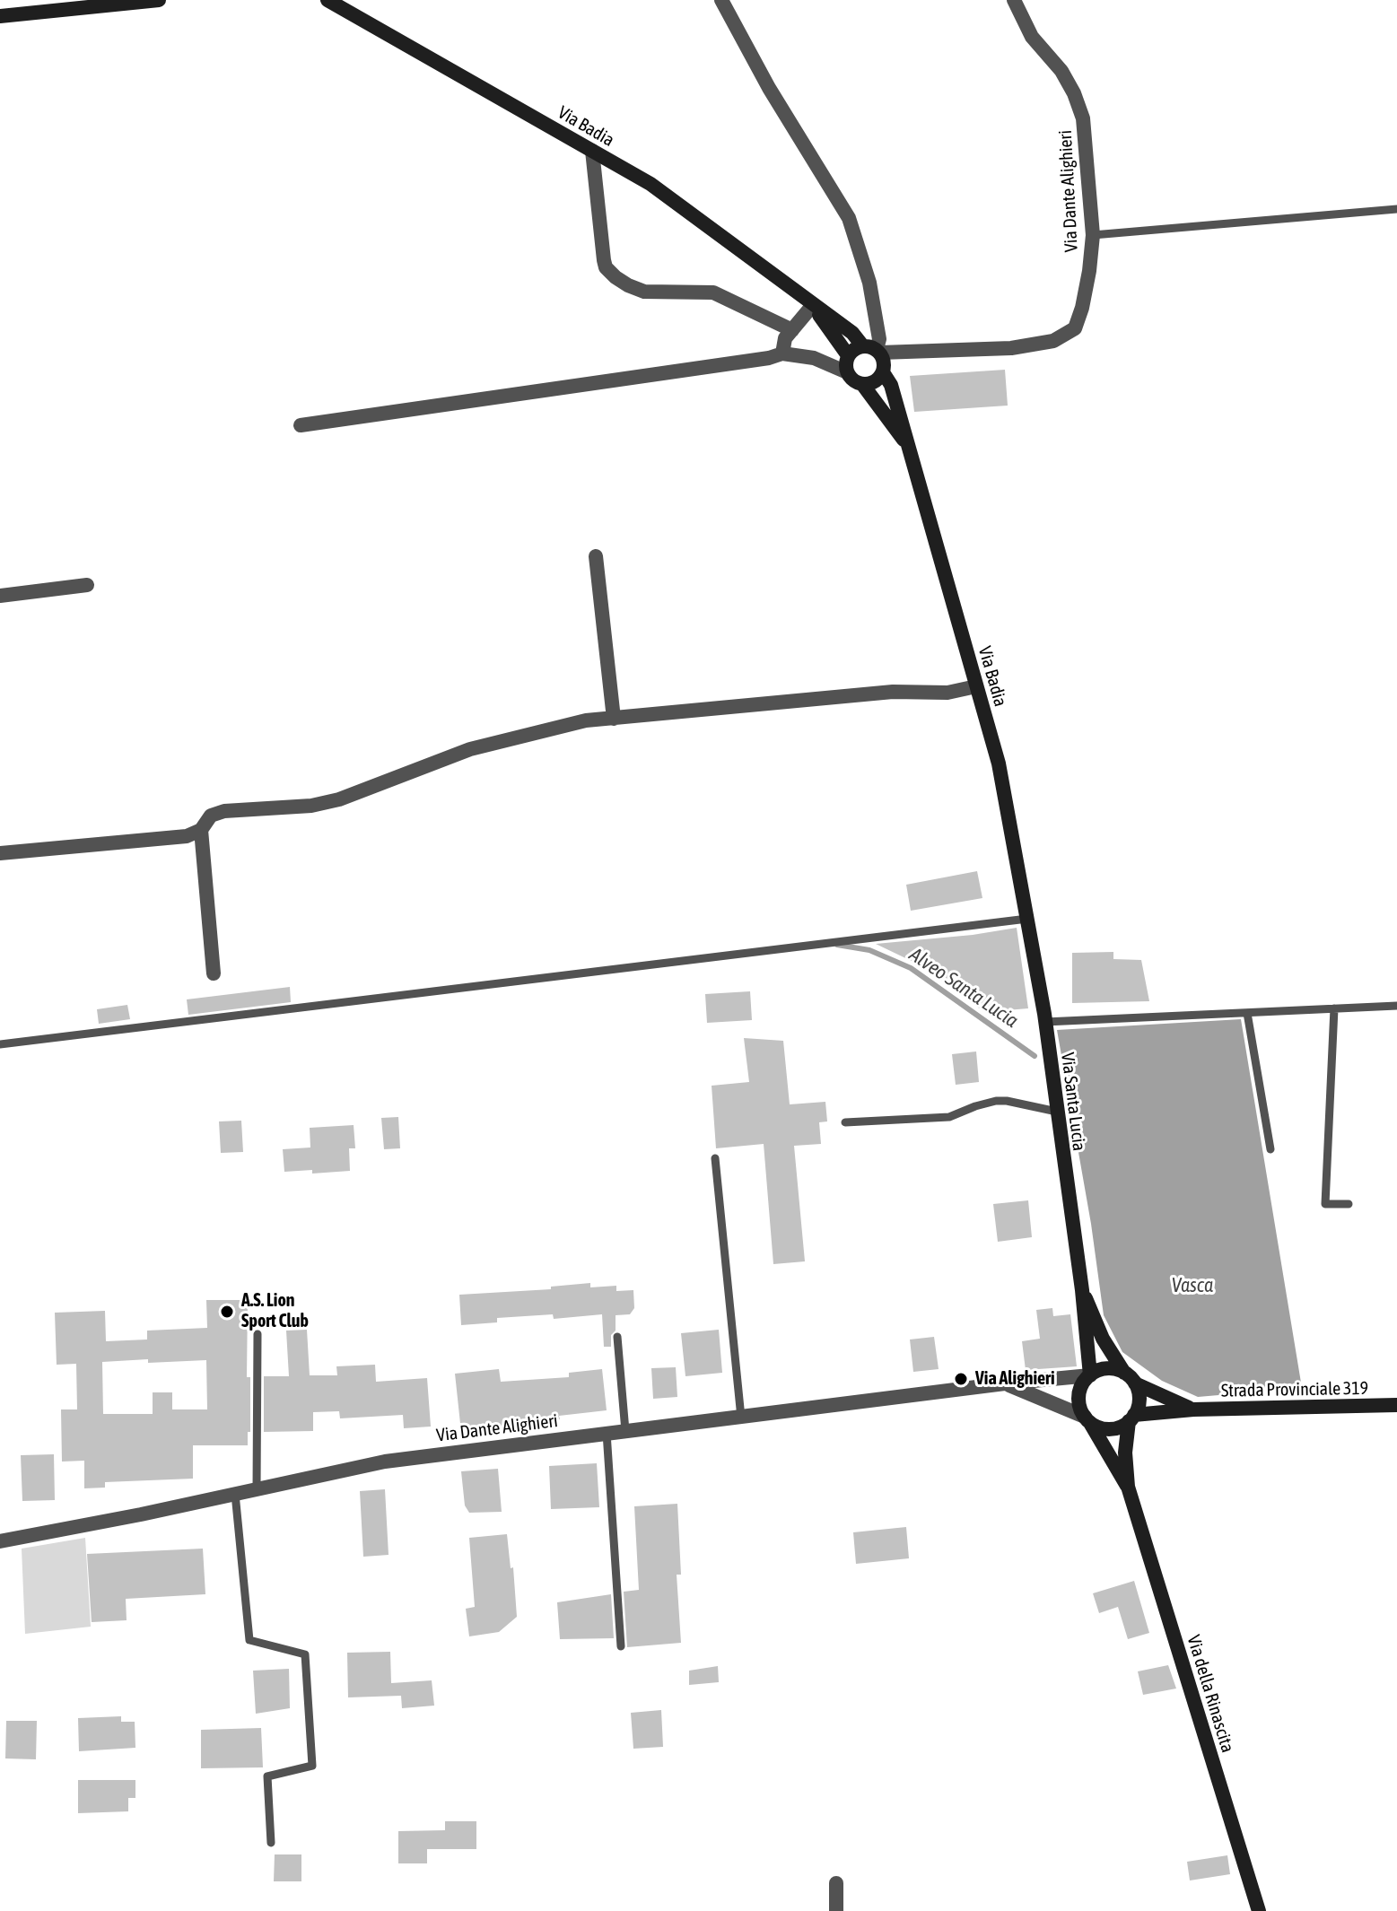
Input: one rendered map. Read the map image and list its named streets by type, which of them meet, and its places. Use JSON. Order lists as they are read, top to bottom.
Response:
{
  "streets": {
    "main road": [
      "Via Badia",
      "Via Santa Lucia",
      "Strada Provinciale 319",
      "Via della Rinascita"
    ],
    "street": ["Via Dante Alighieri"]
  },
  "crossings": [
    ["Via Badia", "Via Dante Alighieri"],
    ["Via Badia", "Via Santa Lucia"],
    ["Via Dante Alighieri", "Via Santa Lucia"],
    ["Via Dante Alighieri", "Strada Provinciale 319"],
    ["Via Dante Alighieri", "Via della Rinascita"],
    ["Via Santa Lucia", "Strada Provinciale 319"],
    ["Via Santa Lucia", "Via della Rinascita"],
    ["Strada Provinciale 319", "Via della Rinascita"]
  ],
  "water": ["Alveo Santa Lucia", "Vasca"],
  "places": ["A.S. Lion Sport Club", "Via Alighieri"]
}
